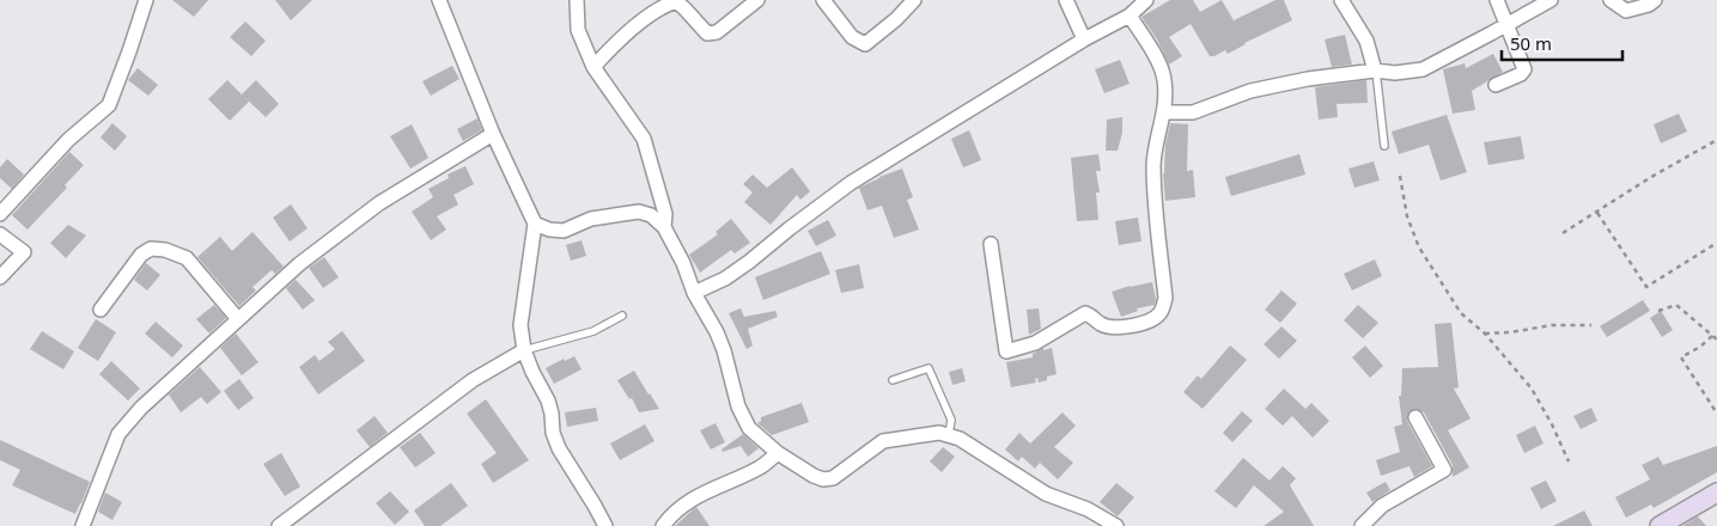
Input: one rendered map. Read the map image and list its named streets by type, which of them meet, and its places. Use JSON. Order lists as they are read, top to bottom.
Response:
{
  "scale_bar": "50 m"
}
